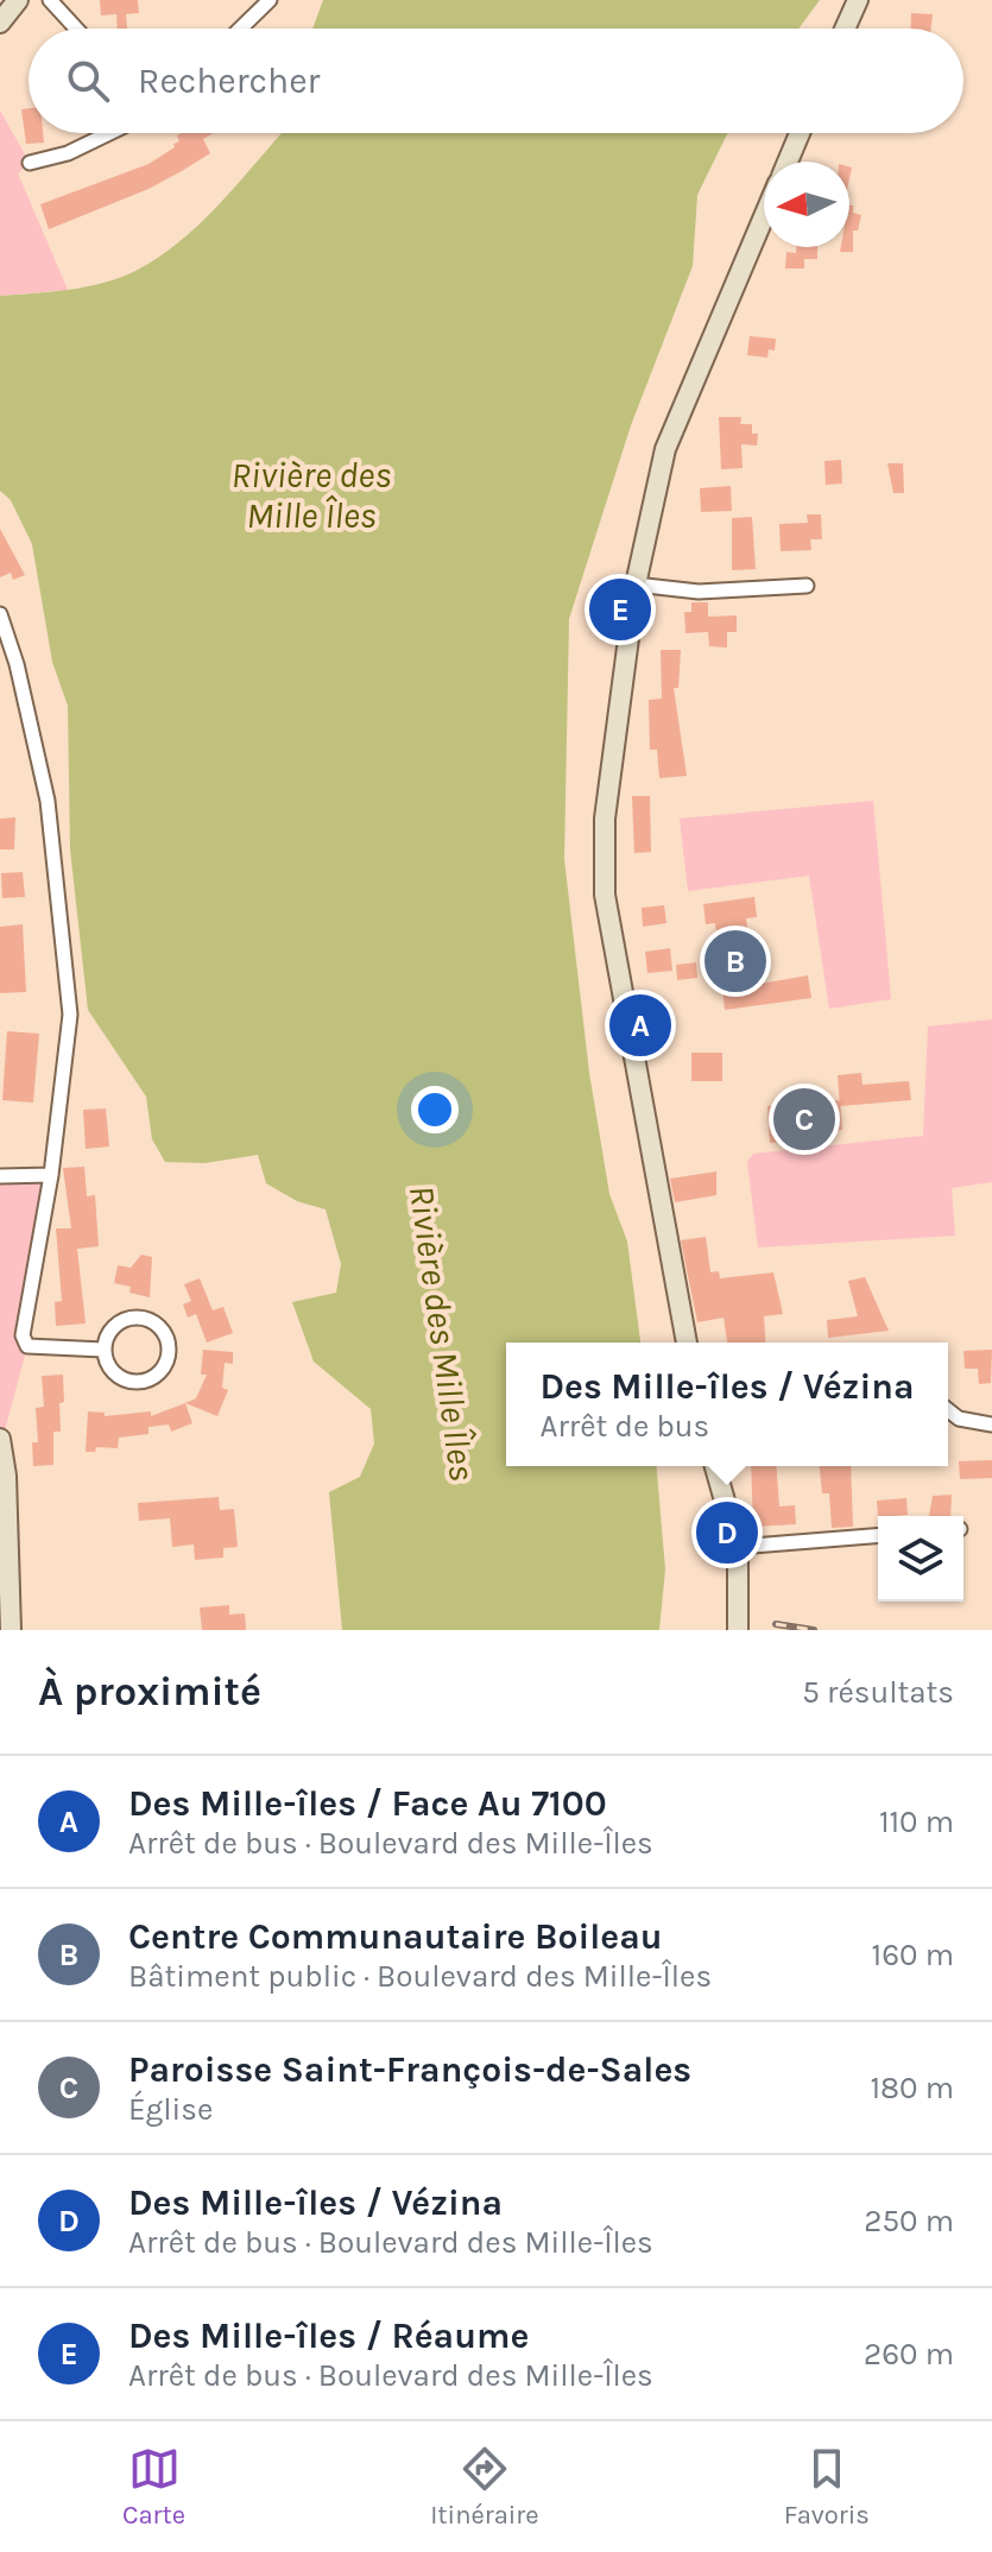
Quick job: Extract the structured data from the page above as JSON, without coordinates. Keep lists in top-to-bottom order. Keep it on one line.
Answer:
{"water":["Rivière des Mille Îles"],"north":"left","page":{"search":"Rechercher","pins":["E","B","A","C","D"],"popup":["Des Mille-îles / Vézina","Arrêt de bus"],"heading":["À proximité","5 résultats"],"list":[{"mark":"A","name":"Des Mille-îles / Face Au 7100","note":"Arrêt de bus · Boulevard des Mille-Îles","value":"110 m"},{"mark":"B","name":"Centre Communautaire Boileau","note":"Bâtiment public · Boulevard des Mille-Îles","value":"160 m"},{"mark":"C","name":"Paroisse Saint-François-de-Sales","note":"Église","value":"180 m"},{"mark":"D","name":"Des Mille-îles / Vézina","note":"Arrêt de bus · Boulevard des Mille-Îles","value":"250 m"},{"mark":"E","name":"Des Mille-îles / Réaume","note":"Arrêt de bus · Boulevard des Mille-Îles","value":"260 m"}],"nav":["Carte","Itinéraire","Favoris"]}}
